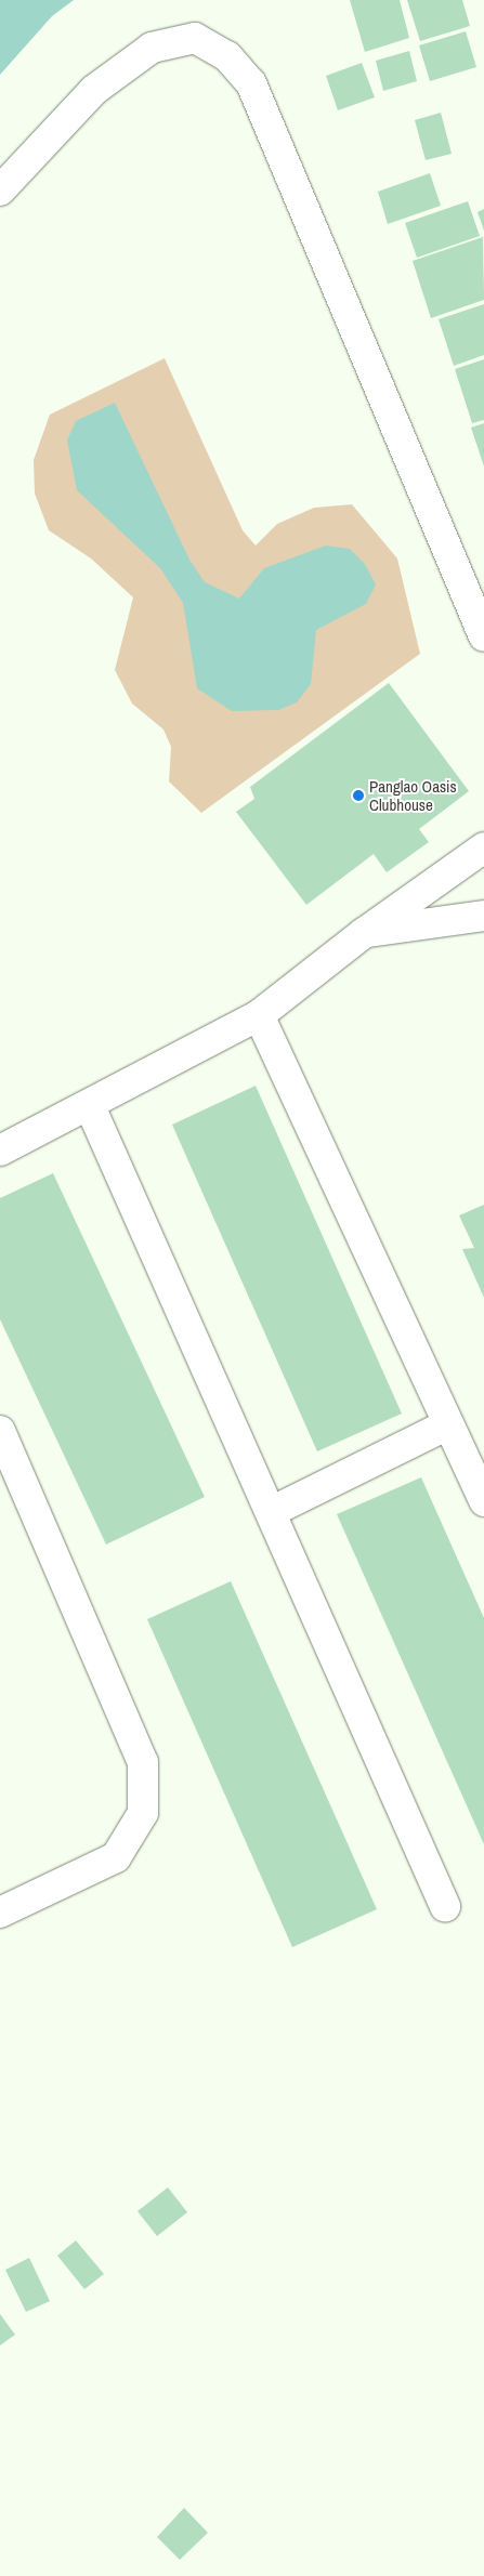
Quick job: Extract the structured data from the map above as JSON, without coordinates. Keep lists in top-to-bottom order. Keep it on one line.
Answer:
{"places":["Panglao Oasis Clubhouse"]}
